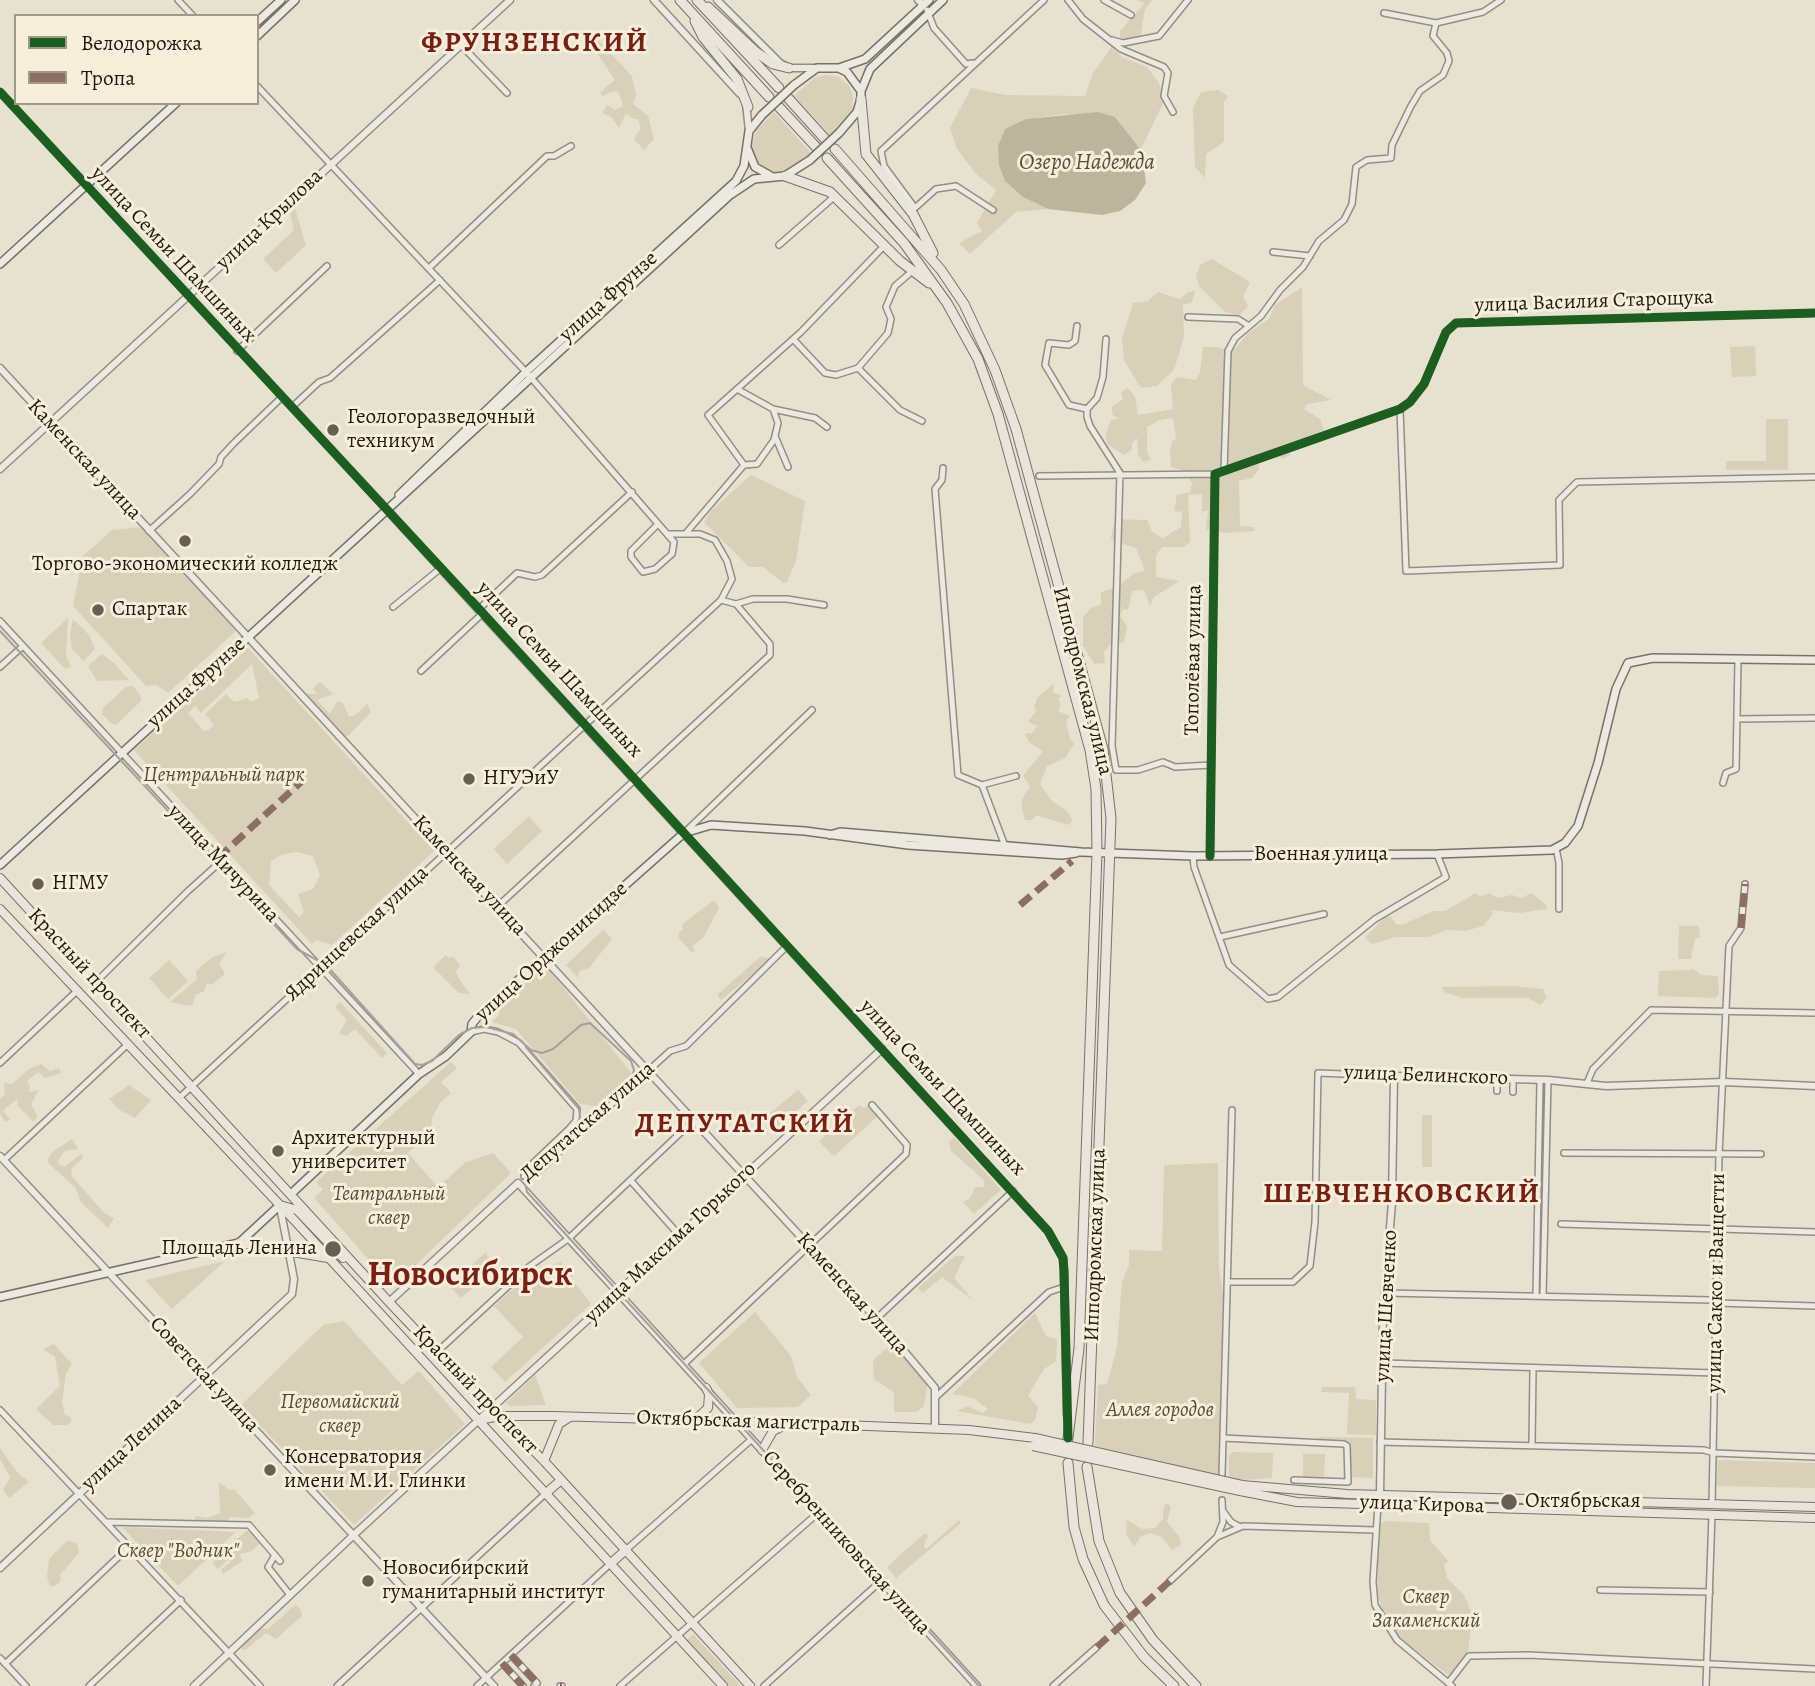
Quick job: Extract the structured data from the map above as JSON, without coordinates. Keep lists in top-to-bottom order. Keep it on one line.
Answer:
{"streets":{"highway":["Ипподромская улица"],"main road":["улица Фрунзе","Военная улица","улица Орджоникидзе","Красный проспект","Октябрьская магистраль","улица Кирова"],"street":["улица Крылова","улица Семьи Шамшиных","улица Василия Старощука","Каменская улица","Тополёвая улица","улица Мичурина","Ядринцевская улица","улица Белинского","Депутатская улица","улица Максима Горького","улица Сакко и Ванцетти","улица Шевченко","Советская улица","улица Ленина","Серебренниковская улица"]},"crossings":[["улица Крылова","улица Семьи Шамшиных"],["улица Крылова","Каменская улица"],["улица Семьи Шамшиных","улица Фрунзе"],["улица Семьи Шамшиных","Ипподромская улица"],["улица Семьи Шамшиных","Военная улица"],["улица Семьи Шамшиных","Ядринцевская улица"],["улица Семьи Шамшиных","улица Орджоникидзе"],["улица Семьи Шамшиных","Депутатская улица"],["улица Семьи Шамшиных","улица Максима Горького"],["улица Фрунзе","Каменская улица"],["улица Фрунзе","улица Мичурина"],["Каменская улица","Ядринцевская улица"],["Каменская улица","улица Орджоникидзе"],["Каменская улица","Депутатская улица"],["Каменская улица","улица Максима Горького"],["Тополёвая улица","Военная улица"],["Ипподромская улица","Военная улица"],["Военная улица","улица Орджоникидзе"],["улица Мичурина","Ядринцевская улица"],["улица Мичурина","улица Орджоникидзе"],["Ядринцевская улица","Красный проспект"],["улица Орджоникидзе","Красный проспект"],["улица Орджоникидзе","Советская улица"],["Красный проспект","Депутатская улица"],["Красный проспект","улица Максима Горького"],["Красный проспект","Октябрьская магистраль"],["улица Белинского","улица Сакко и Ванцетти"],["улица Белинского","улица Шевченко"],["Депутатская улица","Серебренниковская улица"],["улица Максима Горького","Октябрьская магистраль"],["улица Максима Горького","Серебренниковская улица"],["улица Сакко и Ванцетти","улица Кирова"],["улица Шевченко","улица Кирова"],["Советская улица","улица Ленина"],["Октябрьская магистраль","улица Кирова"],["Октябрьская магистраль","Серебренниковская улица"]],"districts":["ФРУНЗЕНСКИЙ","ДЕПУТАТСКИЙ","ШЕВЧЕНКОВСКИЙ","Новосибирск"],"water":["Озеро Надежда"],"parks":["Центральный парк","Театральный сквер","Первомайский сквер","Аллея городов","Сквер \"Водник\"","Сквер Закаменский"],"places":["Геологоразведочный техникум","Торгово-экономический колледж","Спартак","НГУЭиУ","НГМУ","Архитектурный университет","Площадь Ленина","Консерватория имени М.И. Глинки","Октябрьская","Новосибирский гуманитарный институт"],"legend":["Велодорожка","Тропа"]}
